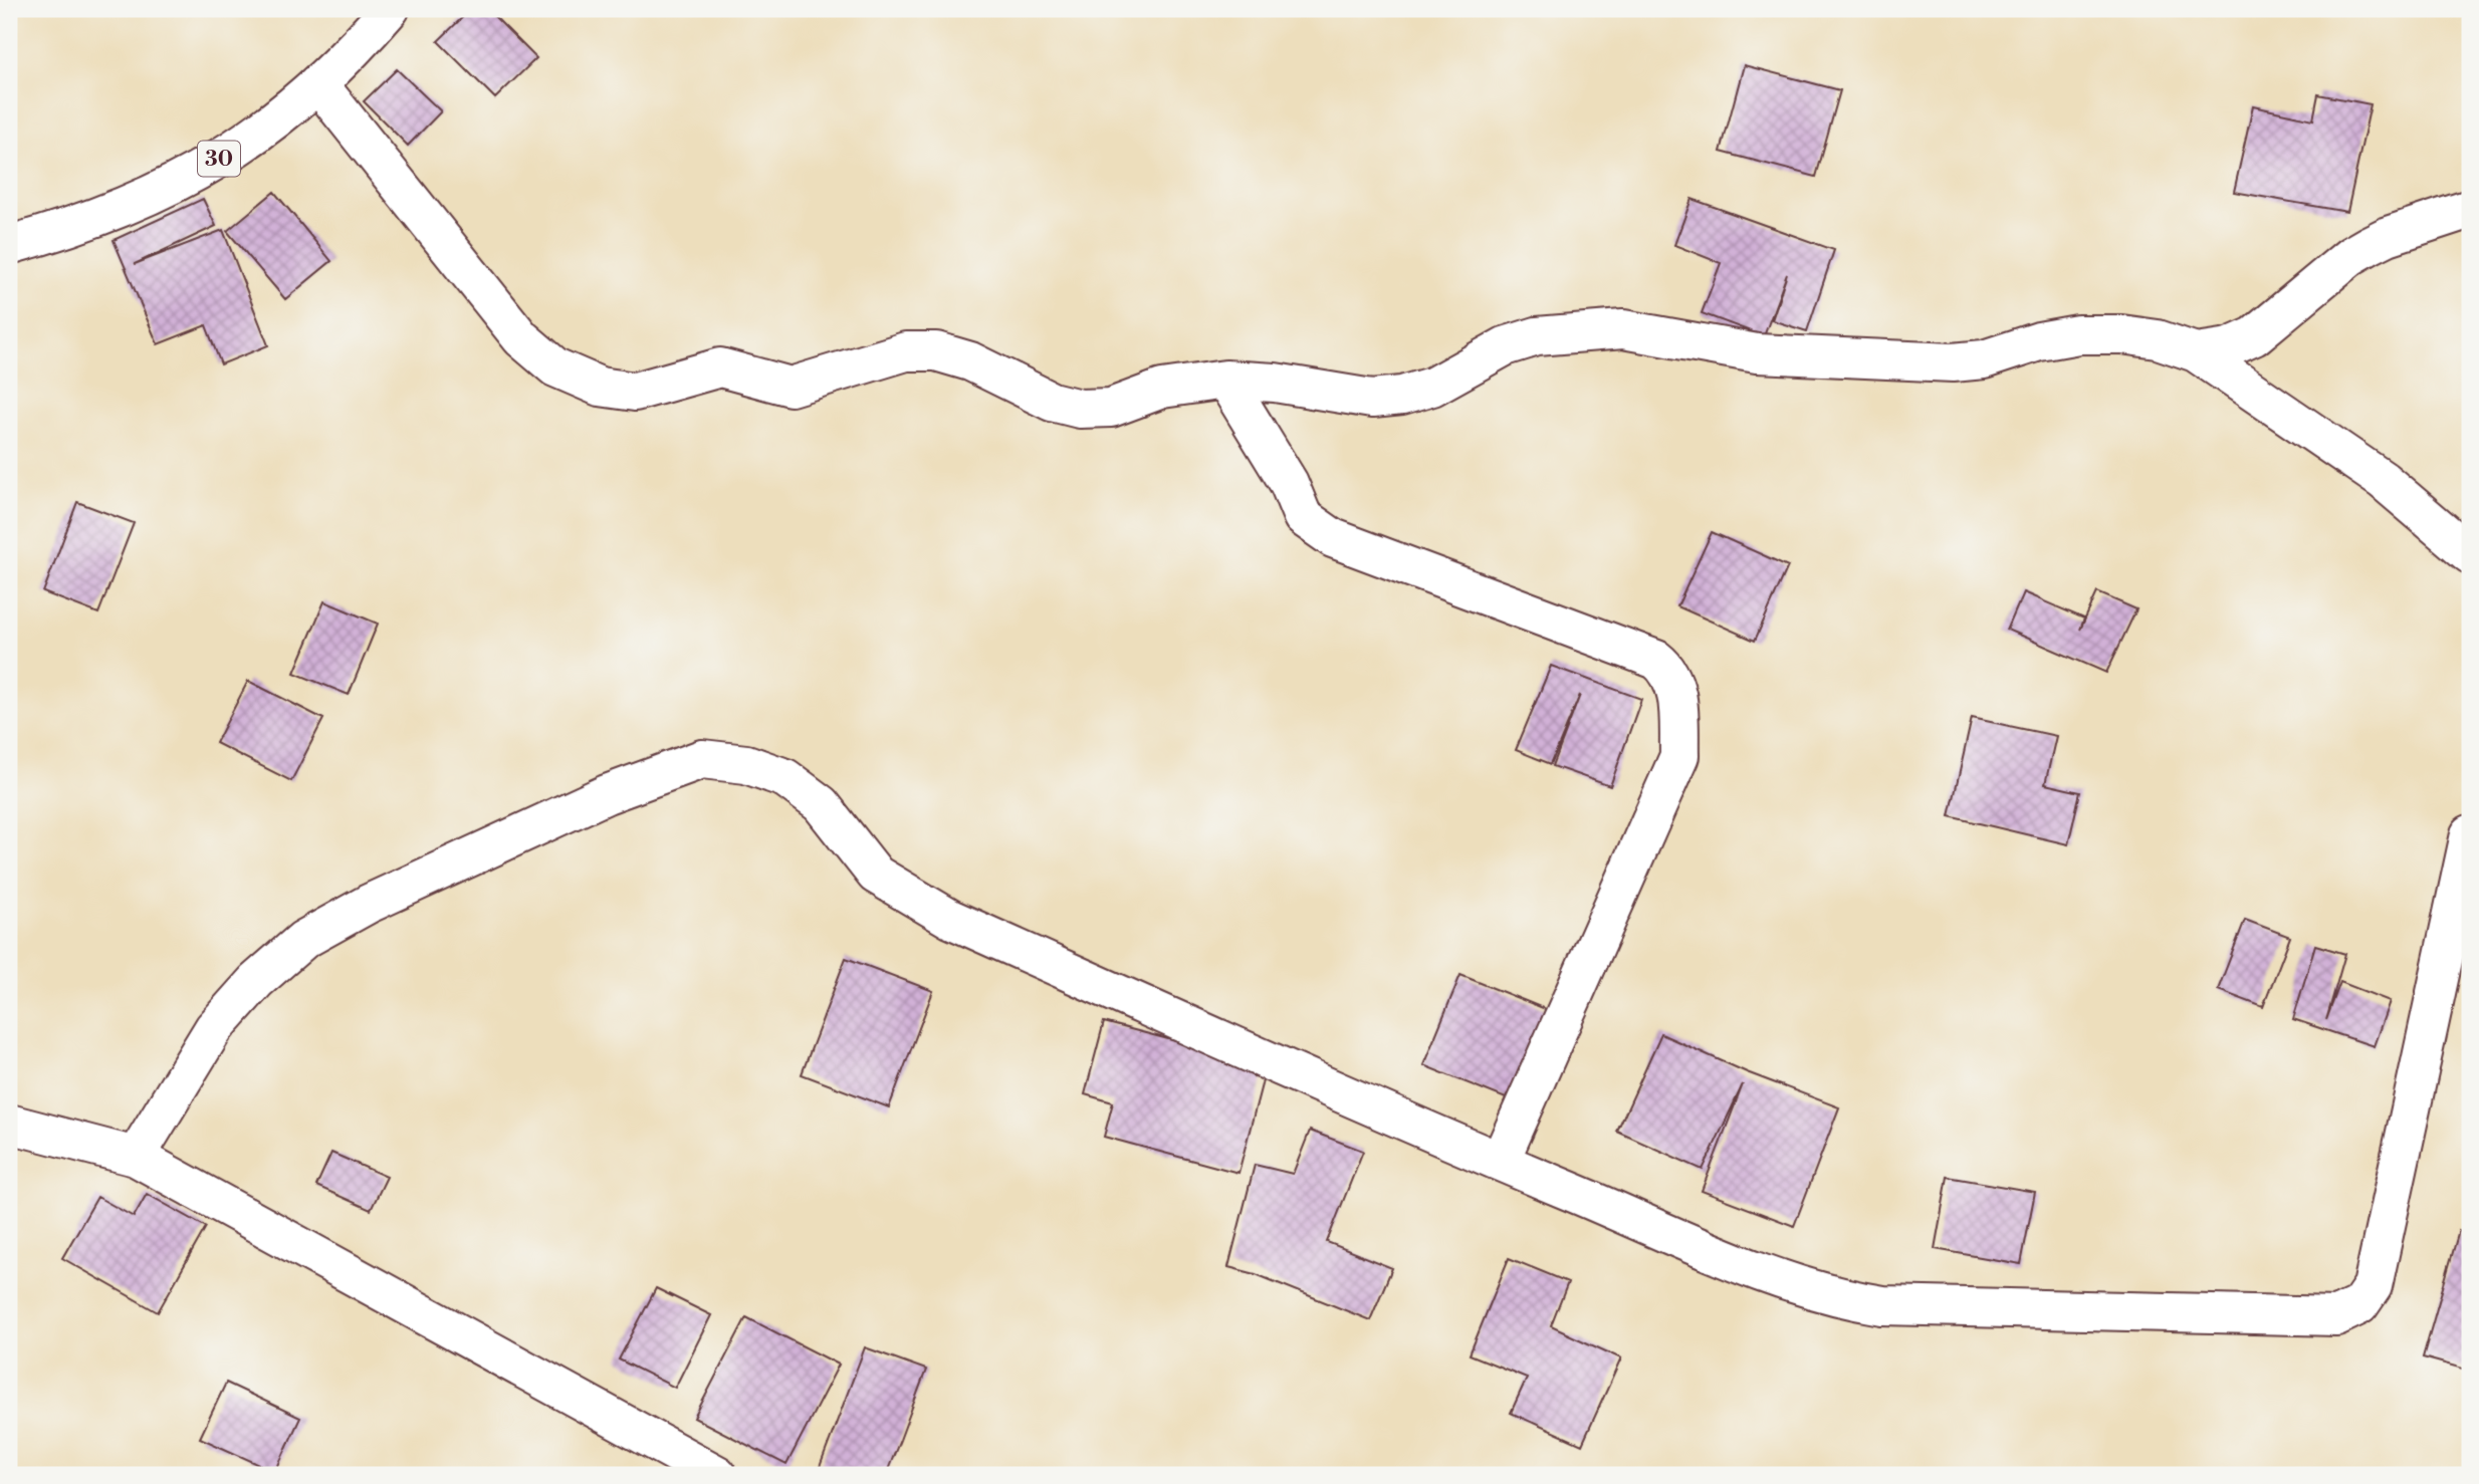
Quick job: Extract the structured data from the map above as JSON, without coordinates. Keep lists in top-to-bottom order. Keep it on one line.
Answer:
{"streets":{"main road":["30"]}}
